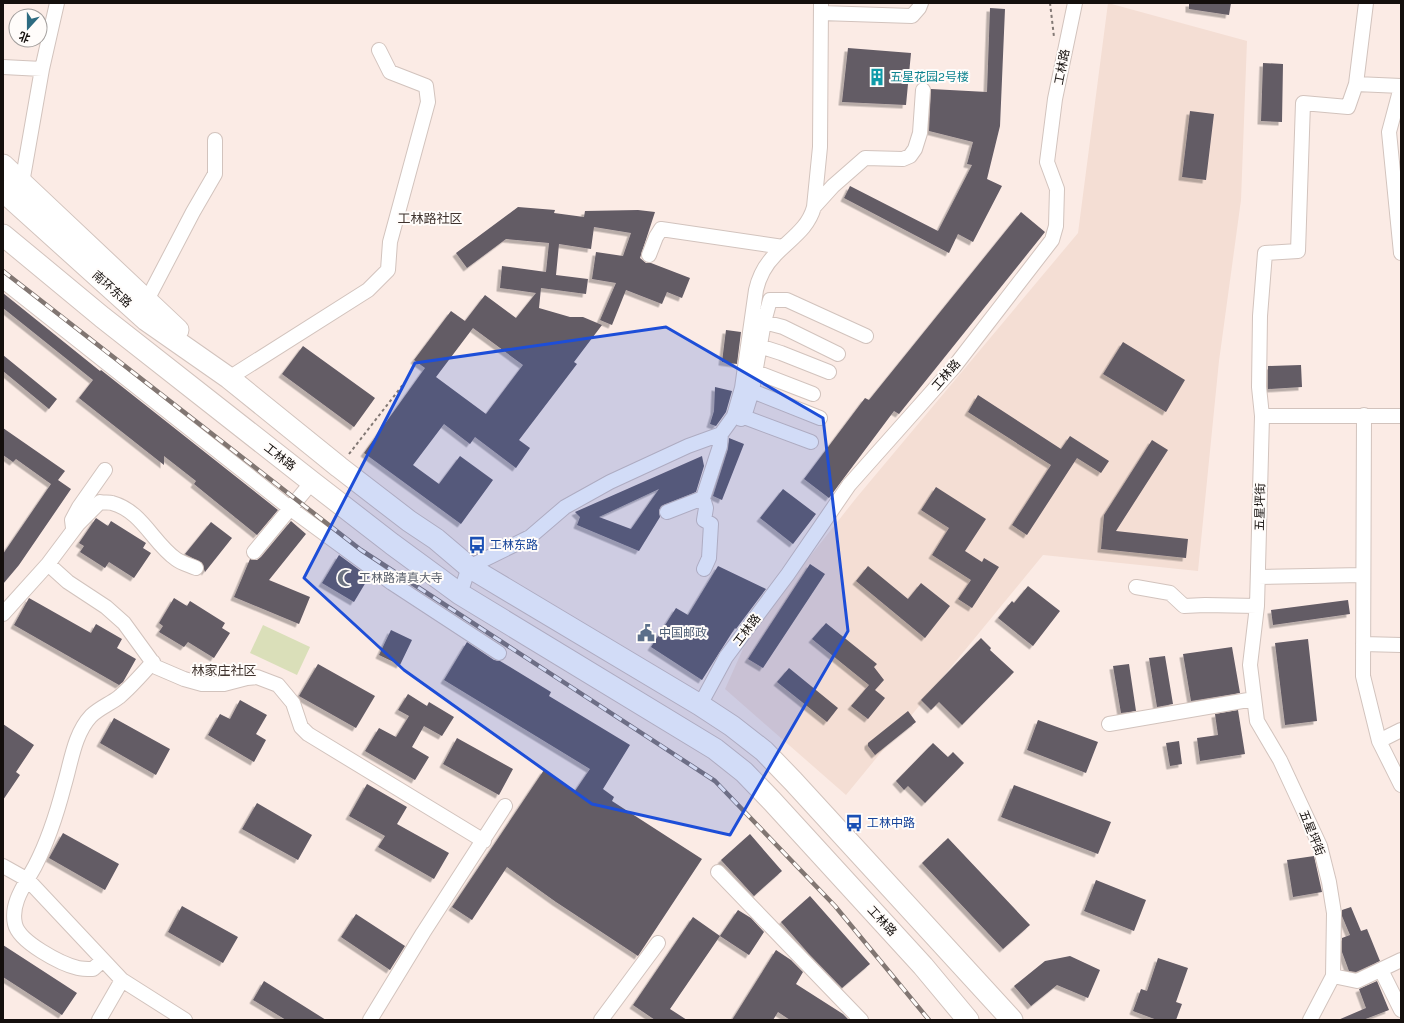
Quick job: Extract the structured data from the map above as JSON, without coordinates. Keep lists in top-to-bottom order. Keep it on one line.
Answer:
{"streets":{"highway":["工林路","南环东路"],"street":["五星坪街"]},"districts":["工林路社区","林家庄社区"],"places":{"building":["五星花园2号楼"],"bus stop":["工林东路","工林中路"],"mosque":["工林路清真大寺"],"public building":["中国邮政"]},"north":"bottom"}
